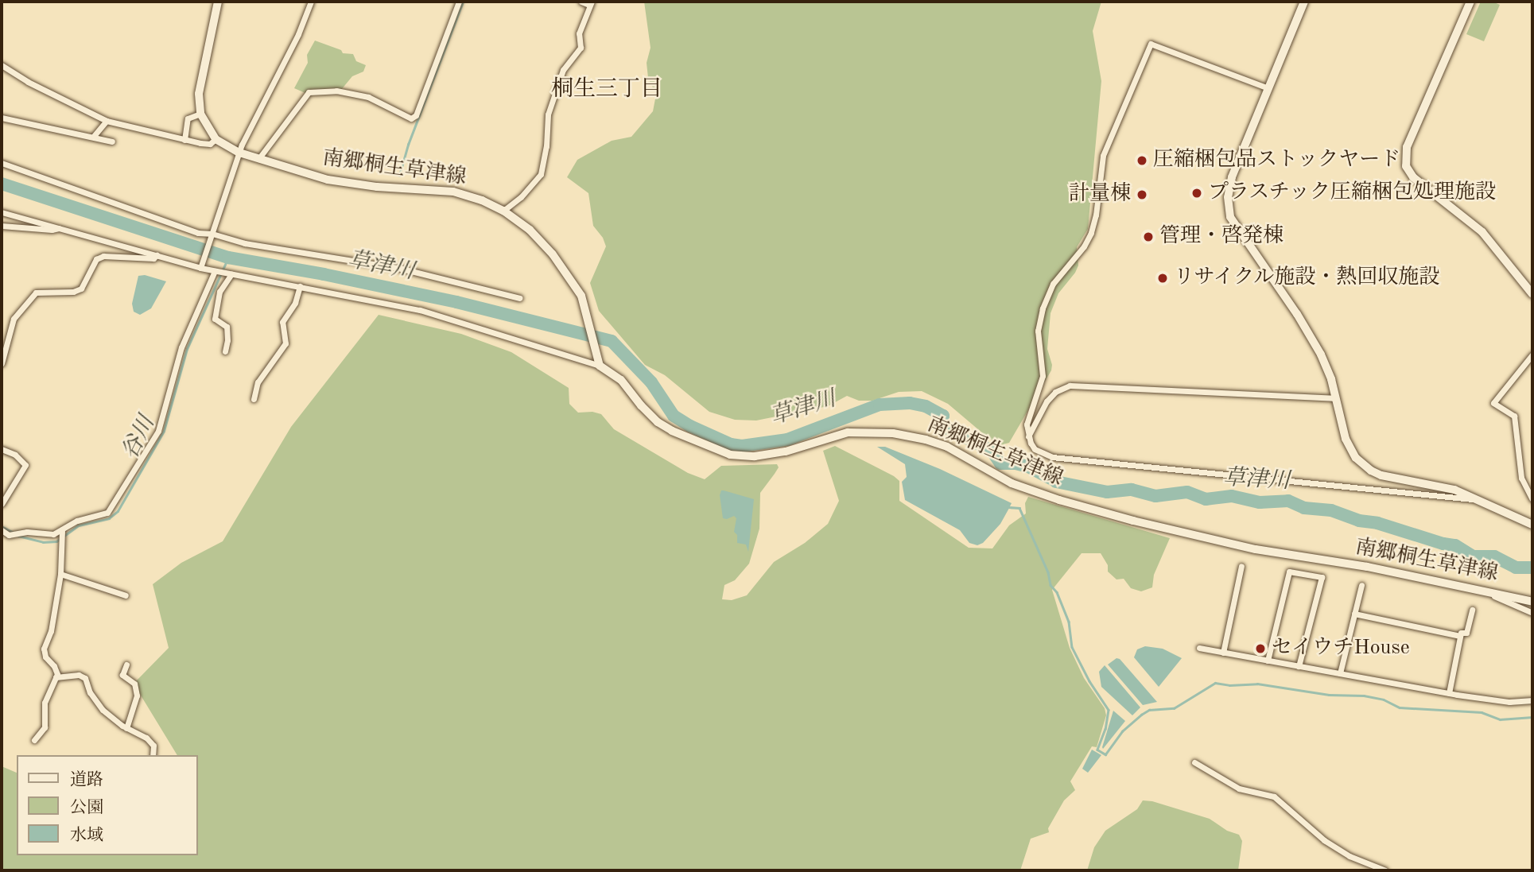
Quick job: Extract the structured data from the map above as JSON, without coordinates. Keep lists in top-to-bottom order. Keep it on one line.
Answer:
{"streets":{"main road":["南郷桐生草津線"]},"districts":["桐生三丁目"],"water":["草津川","谷川"],"places":["圧縮梱包品ストックヤード","プラスチック圧縮梱包処理施設","計量棟","管理・啓発棟","リサイクル施設・熱回収施設","セイウチHouse"],"legend":["道路","公園","水域"]}
